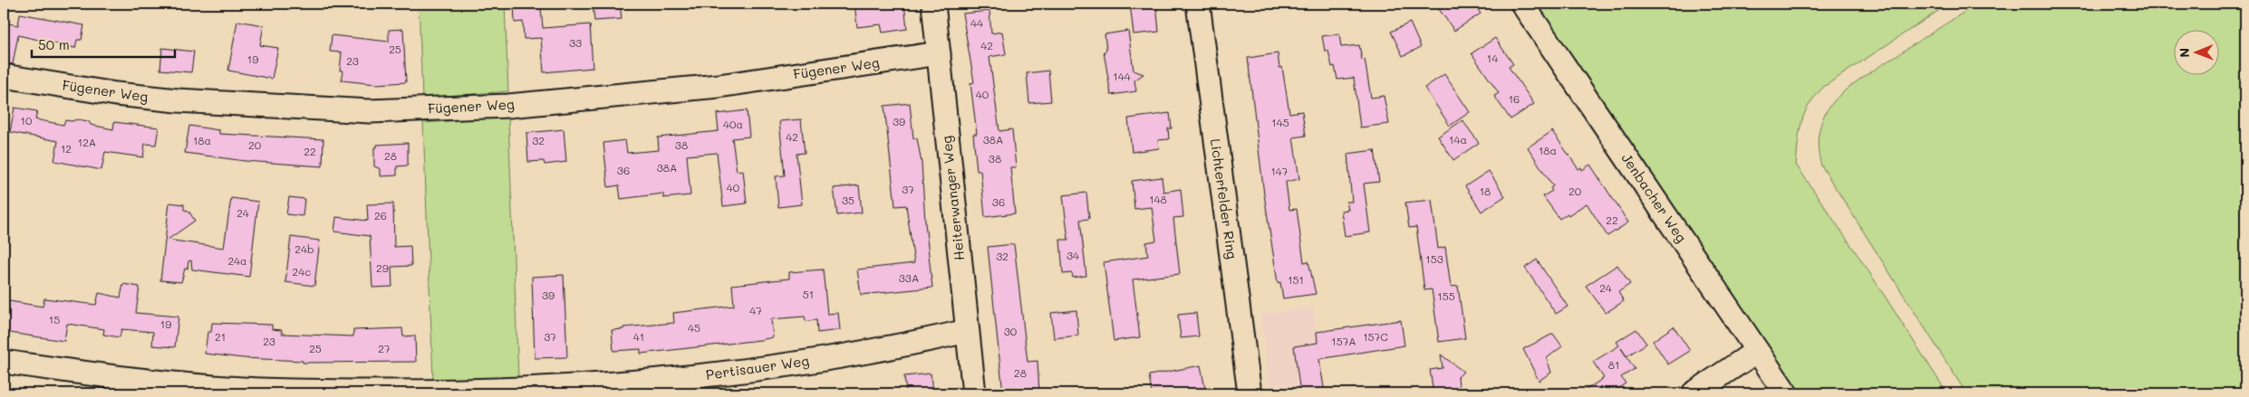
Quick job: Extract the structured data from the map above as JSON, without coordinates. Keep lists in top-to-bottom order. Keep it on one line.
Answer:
{"streets":{"street":["Fügener Weg","Heiterwanger Weg","Jenbacher Weg","Lichterfelder Ring","Pertisauer Weg"]},"crossings":[["Fügener Weg","Heiterwanger Weg"],["Heiterwanger Weg","Pertisauer Weg"]],"house_numbers":["44","33","42","25","14","19","23","144","40","16","10","39","145","40a","42","38A","14a","18a","32","12A","20","38","12","18a","22","28","38","38A","36","147","40","37","18","20","148","35","36","24","26","22","24b","34","32","153","24a","29","24c","33A","151","24","51","39","155","47","15","19","45","30","21","37","41","157C","23","157A","25","27","81","28"],"scale_bar":"50 m","north":"left"}
